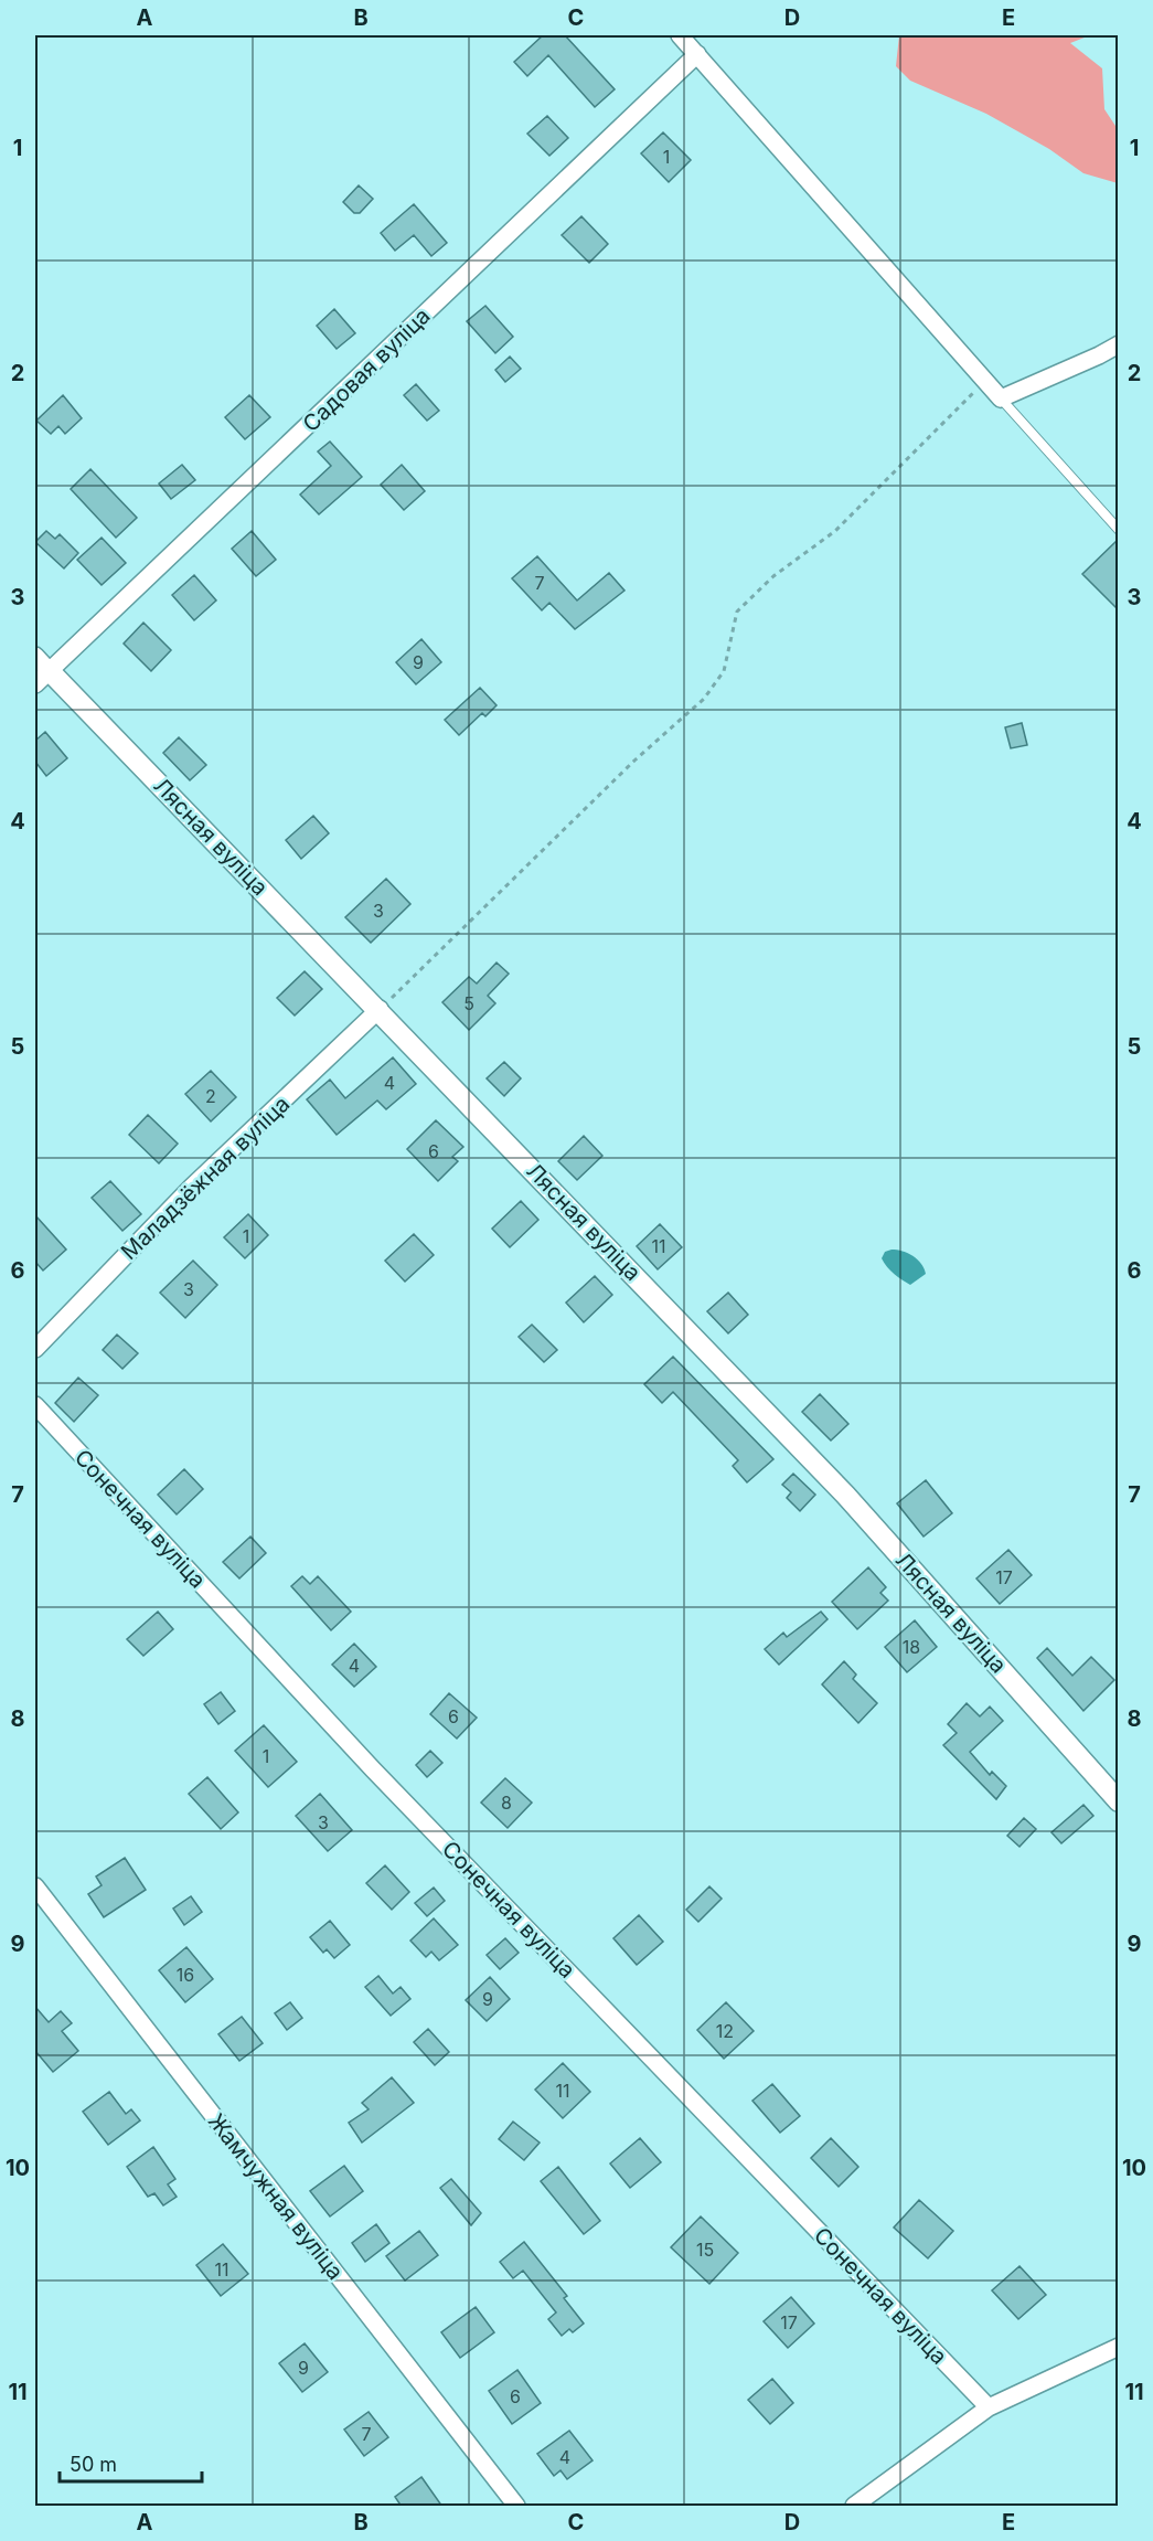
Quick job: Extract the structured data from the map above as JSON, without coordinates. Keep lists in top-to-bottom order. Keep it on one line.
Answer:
{"streets":{"street":["Садовая вуліца","Лясная вуліца","Маладзёжная вуліца","Сонечная вуліца","Жамчужная вуліца"]},"crossings":[["Садовая вуліца","Лясная вуліца"],["Лясная вуліца","Маладзёжная вуліца"]],"house_numbers":["1","7","9","3","5","4","2","6","1","11","3","17","18","4","6","1","8","3","16","9","12","11","15","11","17","9","6","7","4"],"scale_bar":"50 m","grid":{"columns":["A","B","C","D","E"],"rows":["1","2","3","4","5","6","7","8","9","10","11"]}}
